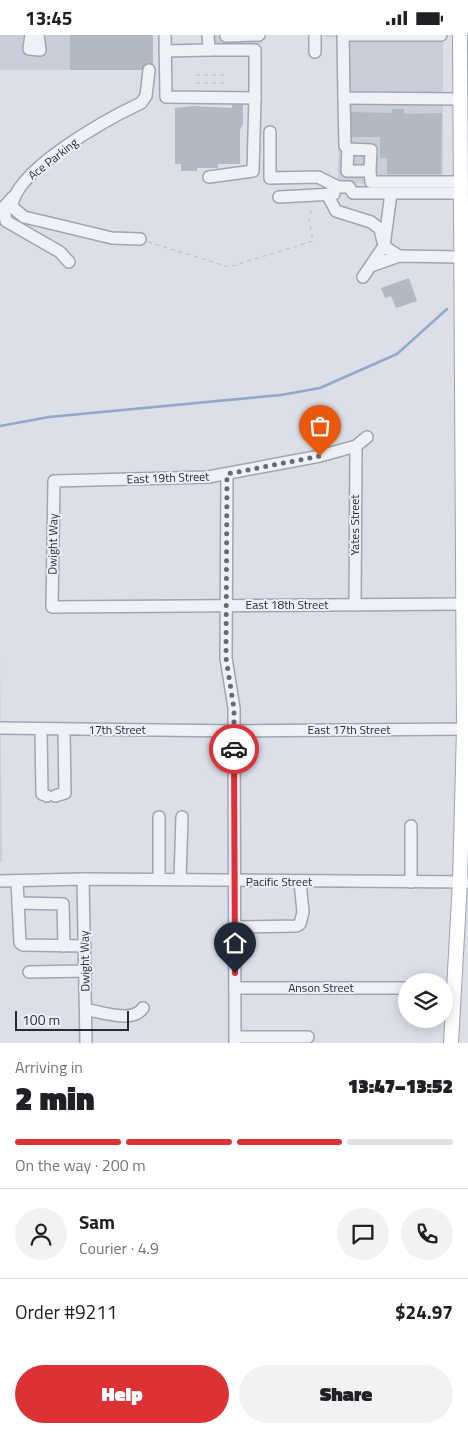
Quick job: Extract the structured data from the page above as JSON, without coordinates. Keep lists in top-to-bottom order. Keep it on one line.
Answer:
{"streets":{"street":["Ace Parking","East 19th Street","Yates Street","Dwight Way","East 18th Street","17th Street","East 17th Street","Pacific Street","Anson Street"]},"crossings":[["East 19th Street","Yates Street"],["East 19th Street","Dwight Way"],["Yates Street","East 18th Street"],["Dwight Way","East 18th Street"],["Dwight Way","Pacific Street"],["17th Street","East 17th Street"]],"scale_bar":"100 m","page":{"status":"13:45","scale":"100 m","heading":["2 min","Arriving in","13:47–13:52"],"panel":["Sam","Courier · 4.9","Order #9211","$24.97"],"bar":"On the way · 200 m","buttons":["Help","Share"]}}
